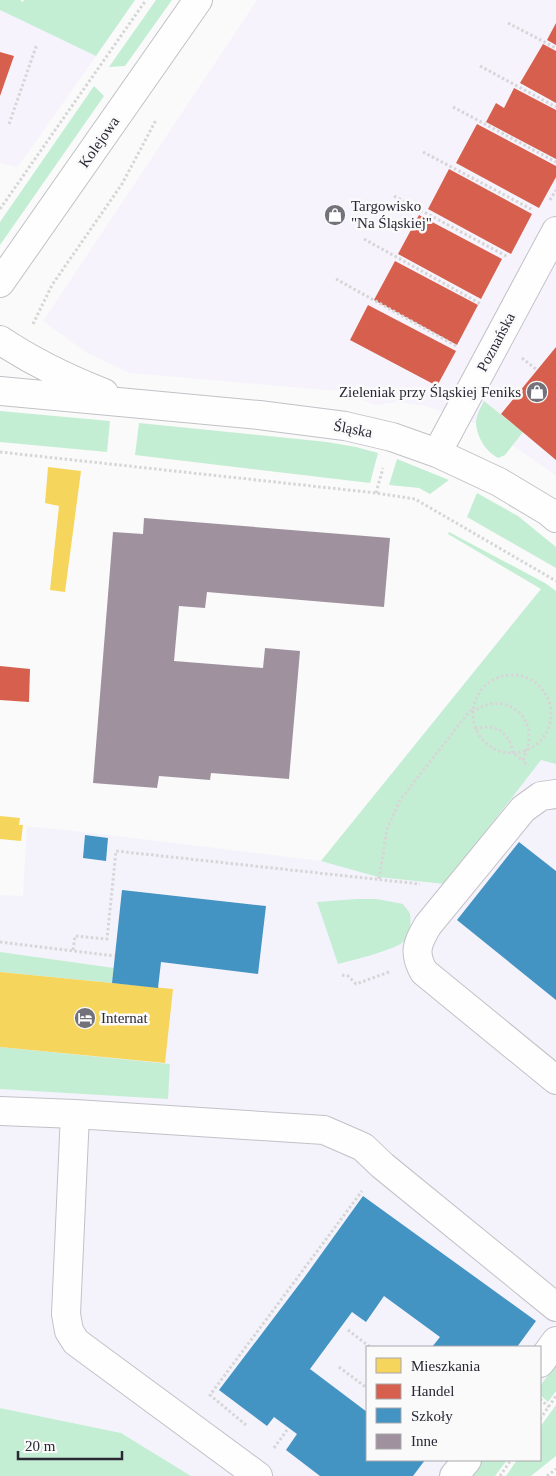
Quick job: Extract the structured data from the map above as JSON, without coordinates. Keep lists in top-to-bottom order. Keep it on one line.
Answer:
{"streets":{"street":["Kolejowa","Poznańska","Śląska"]},"crossings":[["Poznańska","Śląska"]],"places":{"shop":["Targowisko \"Na Śląskiej\"","Zieleniak przy Śląskiej Feniks"],"hotel":["Internat"]},"legend":["Mieszkania","Handel","Szkoły","Inne"],"scale_bar":"20 m"}
